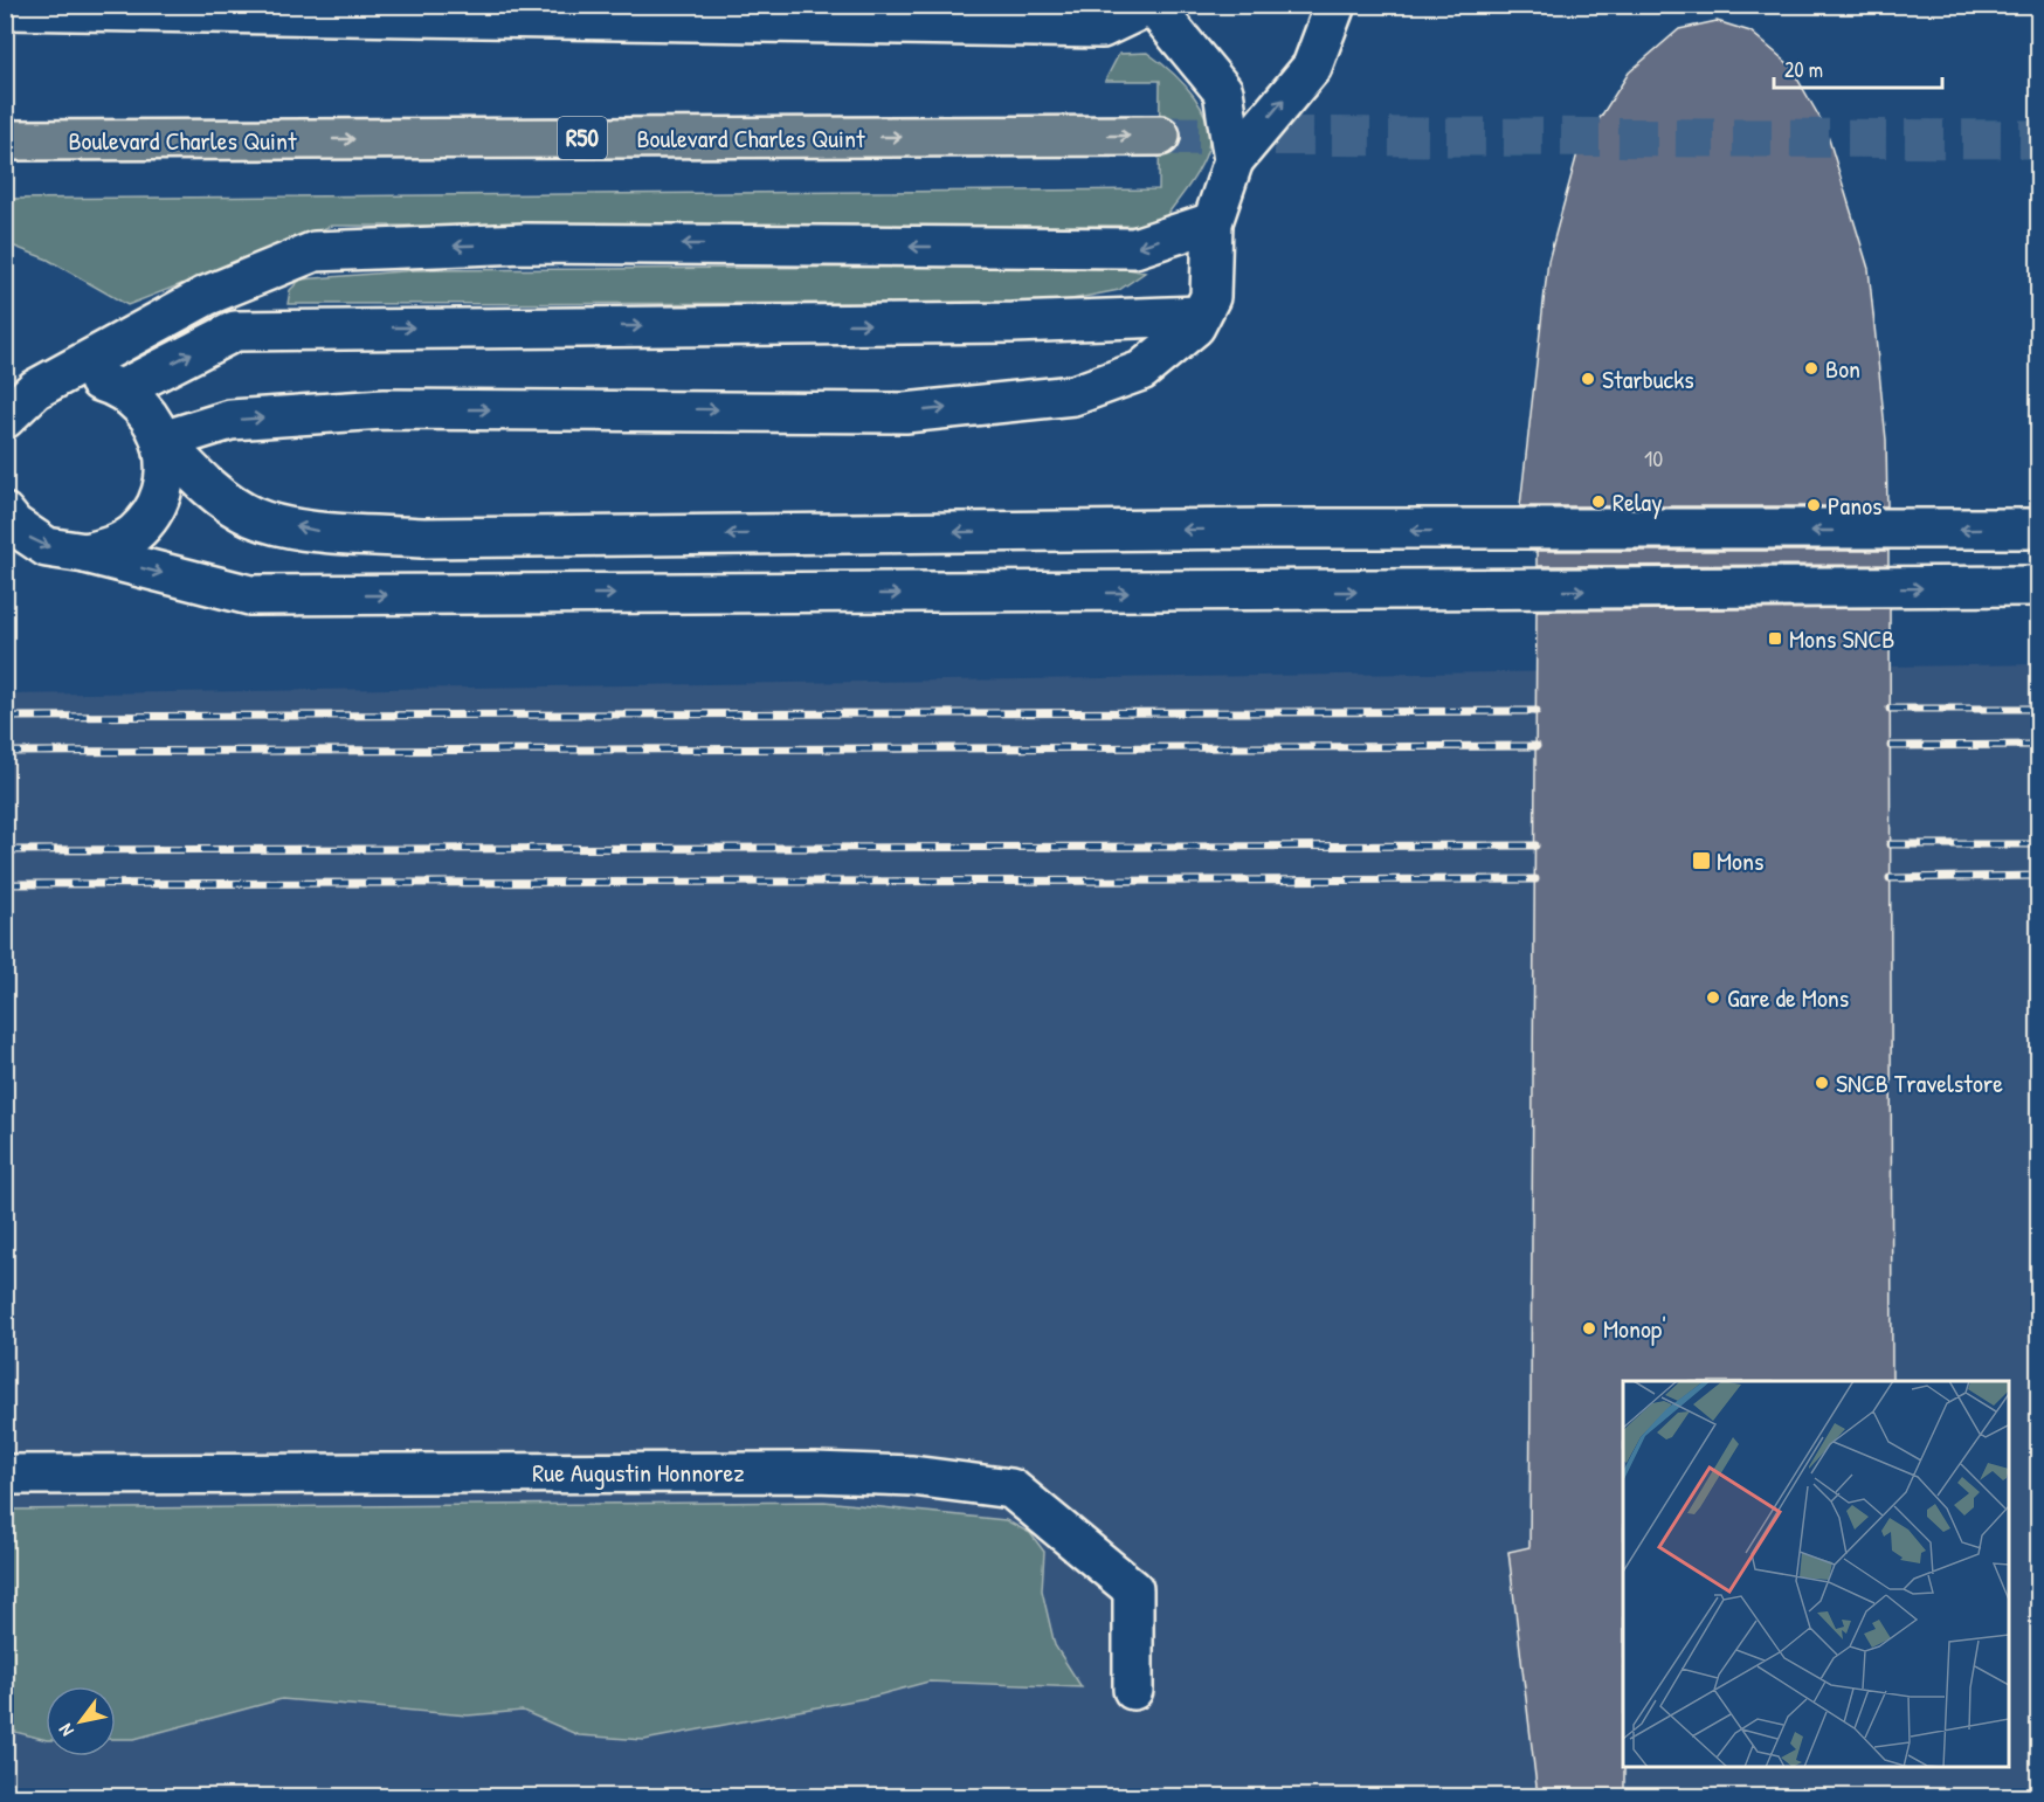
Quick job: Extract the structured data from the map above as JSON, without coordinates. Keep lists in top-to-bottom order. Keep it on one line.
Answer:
{"streets":{"highway":["R50","Boulevard Charles Quint"],"street":["Rue Augustin Honnorez"]},"one_way":["Boulevard Charles Quint"],"places":{"other":["Bon","Starbucks","Relay","Panos","Gare de Mons","SNCB Travelstore","Monop'"],"transit":["Mons SNCB","Mons"]},"house_numbers":["10"],"scale_bar":"20 m","north":"bottom left"}
